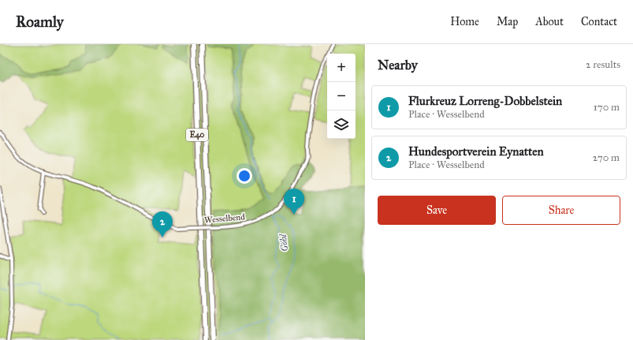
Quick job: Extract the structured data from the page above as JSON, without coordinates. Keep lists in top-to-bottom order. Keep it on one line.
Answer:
{"streets":{"highway":["E40"],"street":["Wesselbend"]},"water":["Göhl"],"page":{"header":"Roamly","nav":["Home","Map","About","Contact"],"heading":["Nearby","2 results"],"map_buttons":["+","−"],"list":[{"mark":"1","name":"Flurkreuz Lorreng-Dobbelstein","note":"Place · Wesselbend","value":"170 m"},{"mark":"2","name":"Hundesportverein Eynatten","note":"Place · Wesselbend","value":"270 m"}],"buttons":["Save","Share"],"pins":["1","2"]}}
